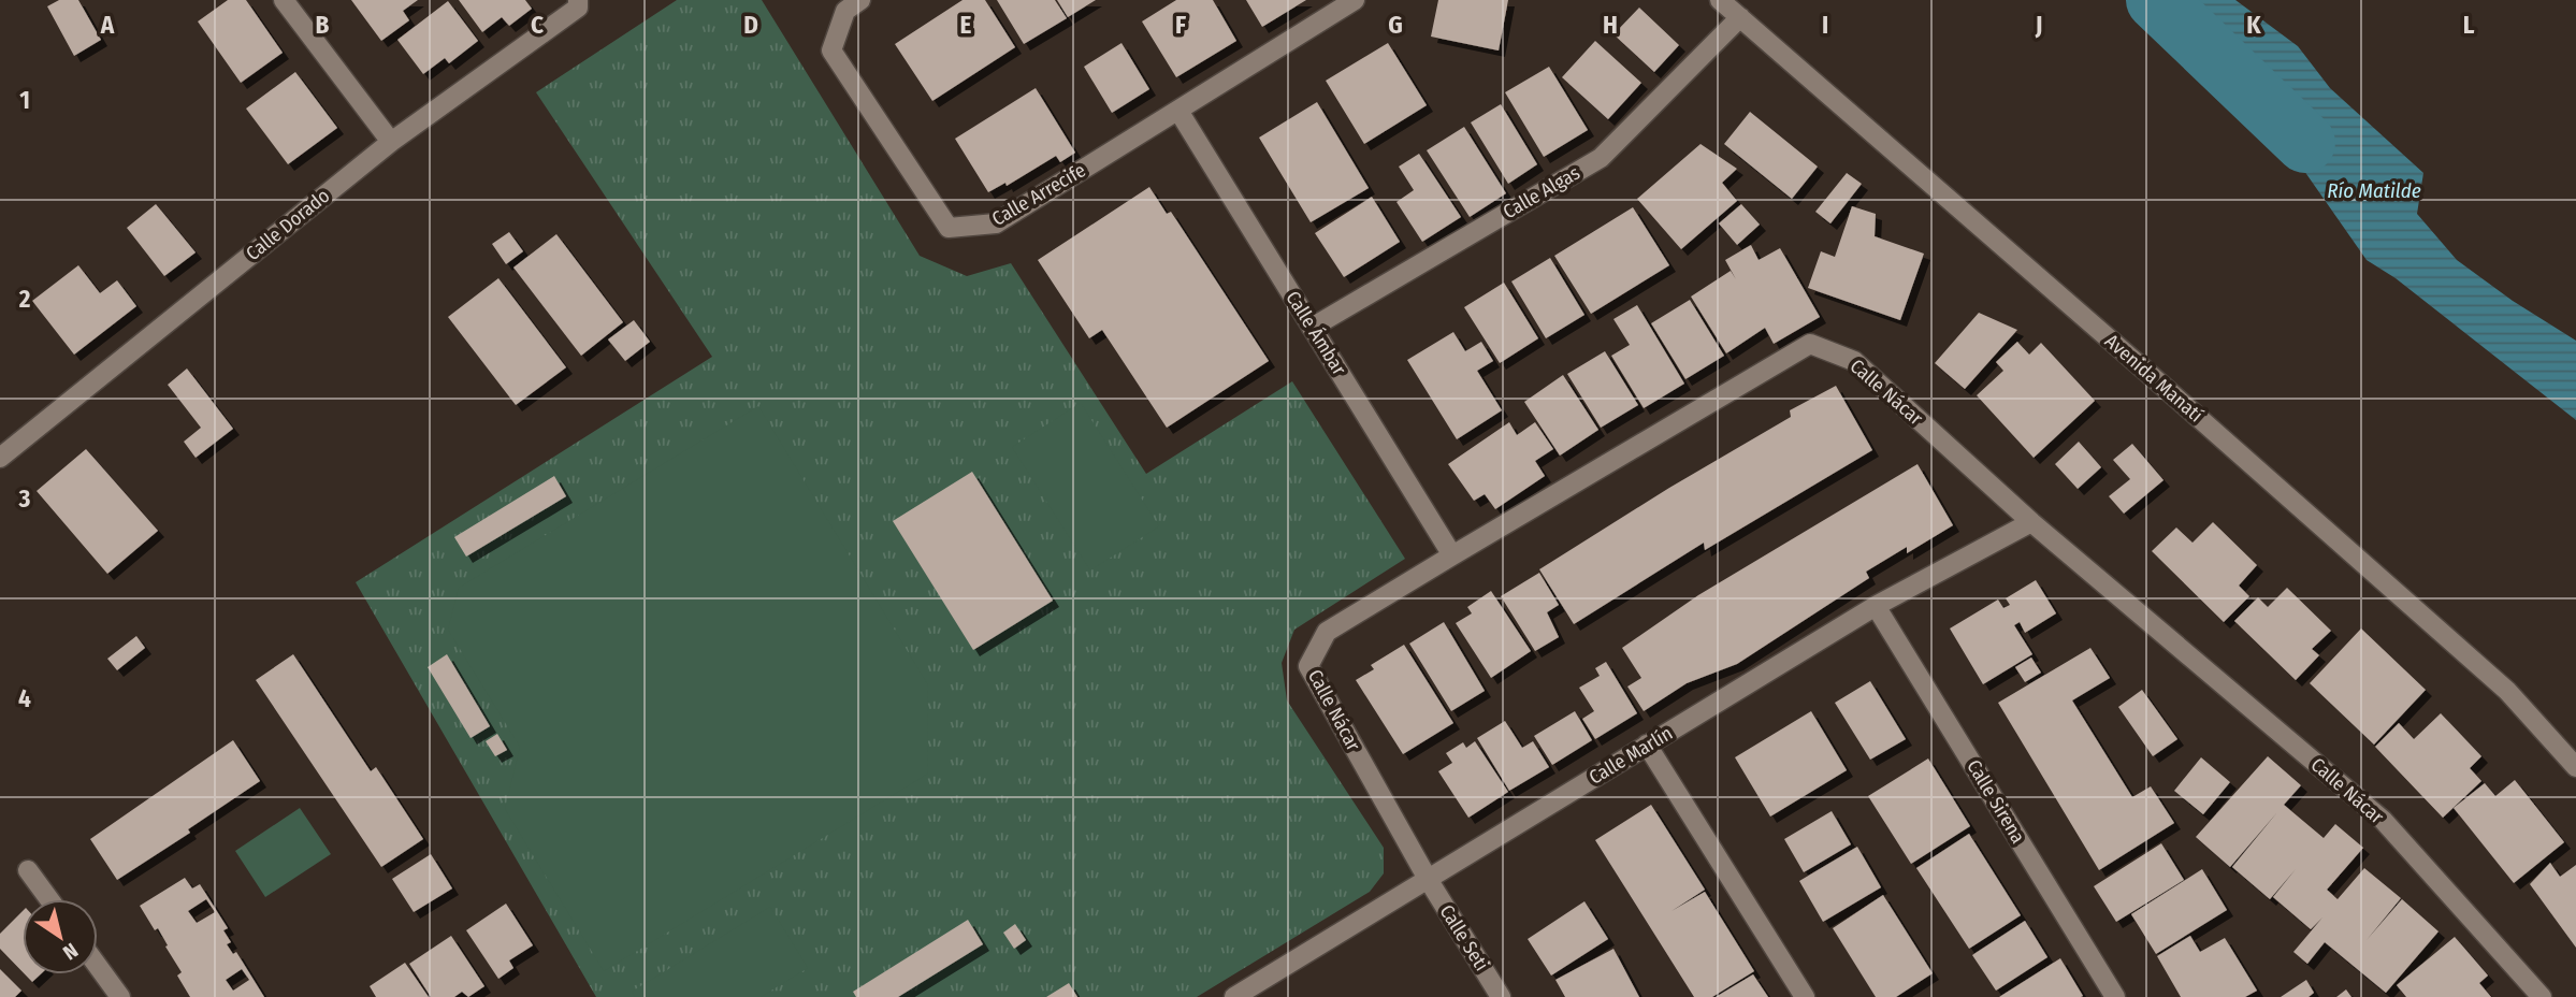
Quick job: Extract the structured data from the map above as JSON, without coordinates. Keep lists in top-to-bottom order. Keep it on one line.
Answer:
{"streets":{"street":["Calle Algas","Calle Arrecife","Calle Dorado","Calle Ámbar","Avenida Manatí","Calle Nácar","Calle Marlín","Calle Sirena","Calle Seti"]},"crossings":[["Calle Algas","Calle Ámbar"],["Calle Algas","Avenida Manatí"],["Calle Arrecife","Calle Ámbar"],["Calle Ámbar","Calle Nácar"],["Calle Nácar","Calle Marlín"],["Calle Nácar","Calle Seti"],["Calle Marlín","Calle Sirena"],["Calle Marlín","Calle Seti"]],"water":["Río Matilde"],"north":"bottom right","grid":{"columns":["A","B","C","D","E","F","G","H","I","J","K","L"],"rows":["1","2","3","4"]}}
